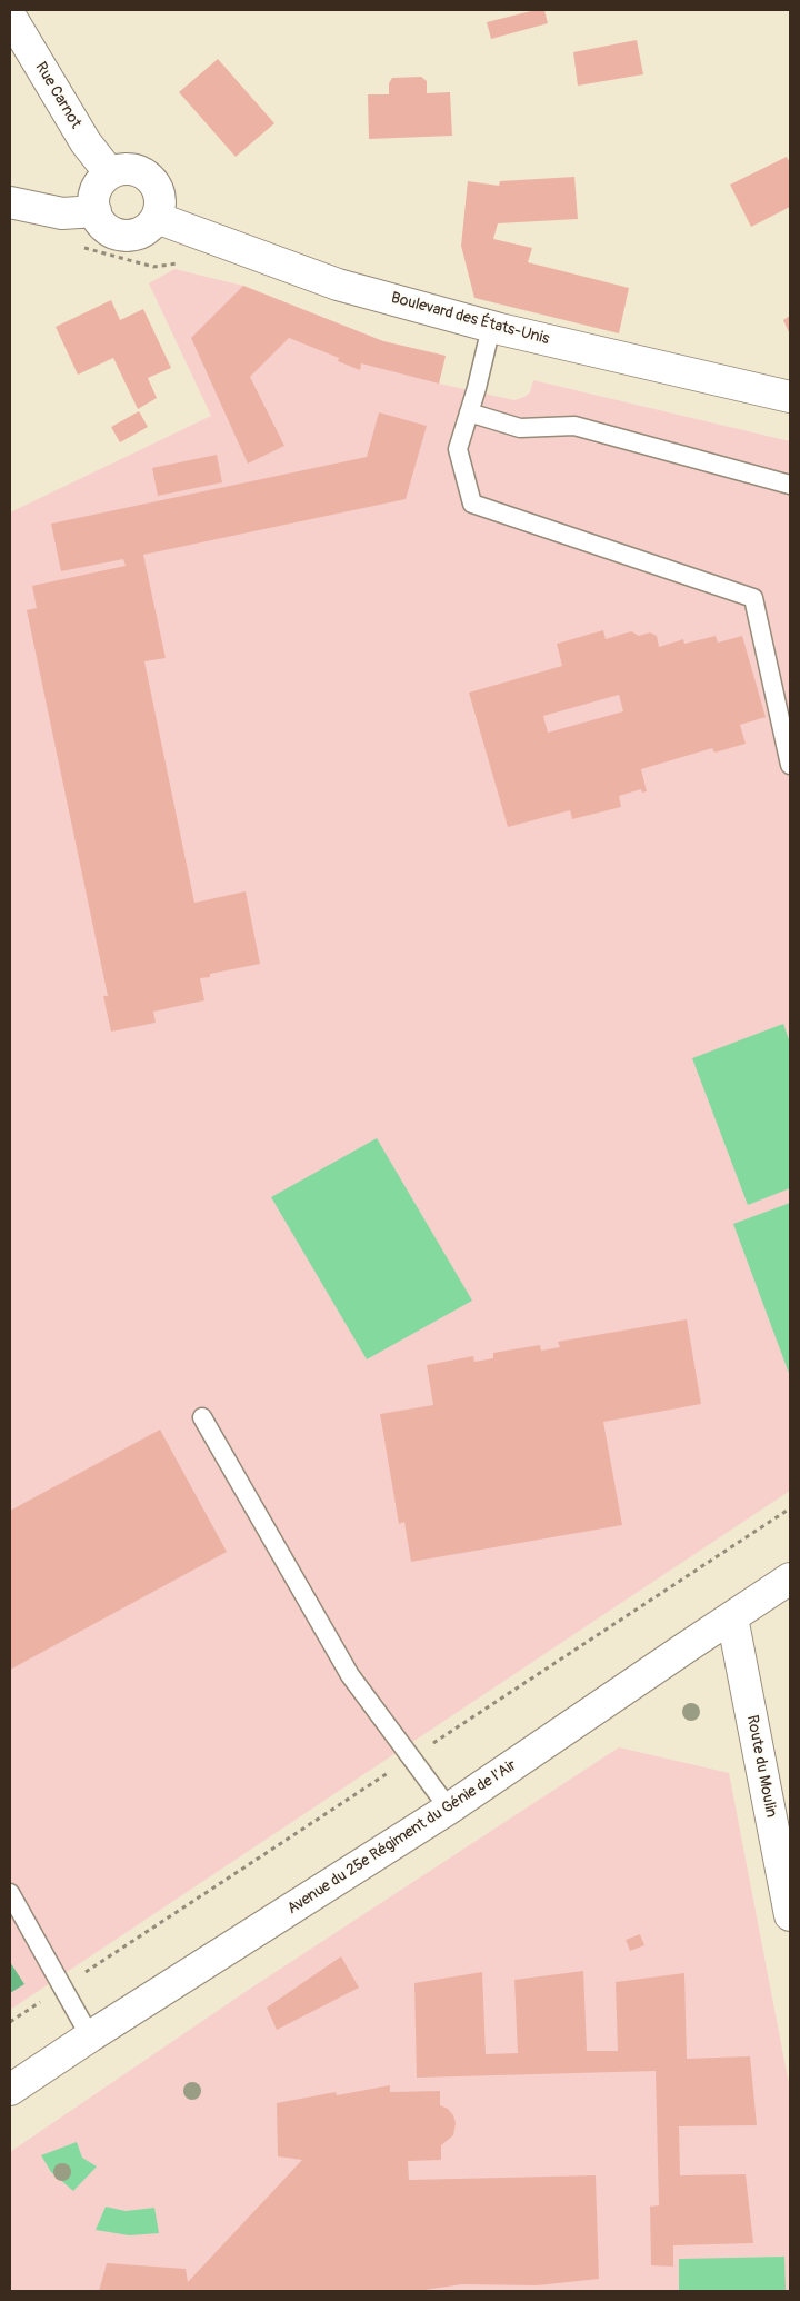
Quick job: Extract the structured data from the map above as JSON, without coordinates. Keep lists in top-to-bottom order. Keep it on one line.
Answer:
{"streets":{"street":["Rue Carnot","Boulevard des États-Unis","Route du Moulin","Avenue du 25e Régiment du Génie de l'Air"]},"crossings":[["Rue Carnot","Boulevard des États-Unis"],["Route du Moulin","Avenue du 25e Régiment du Génie de l'Air"]]}
